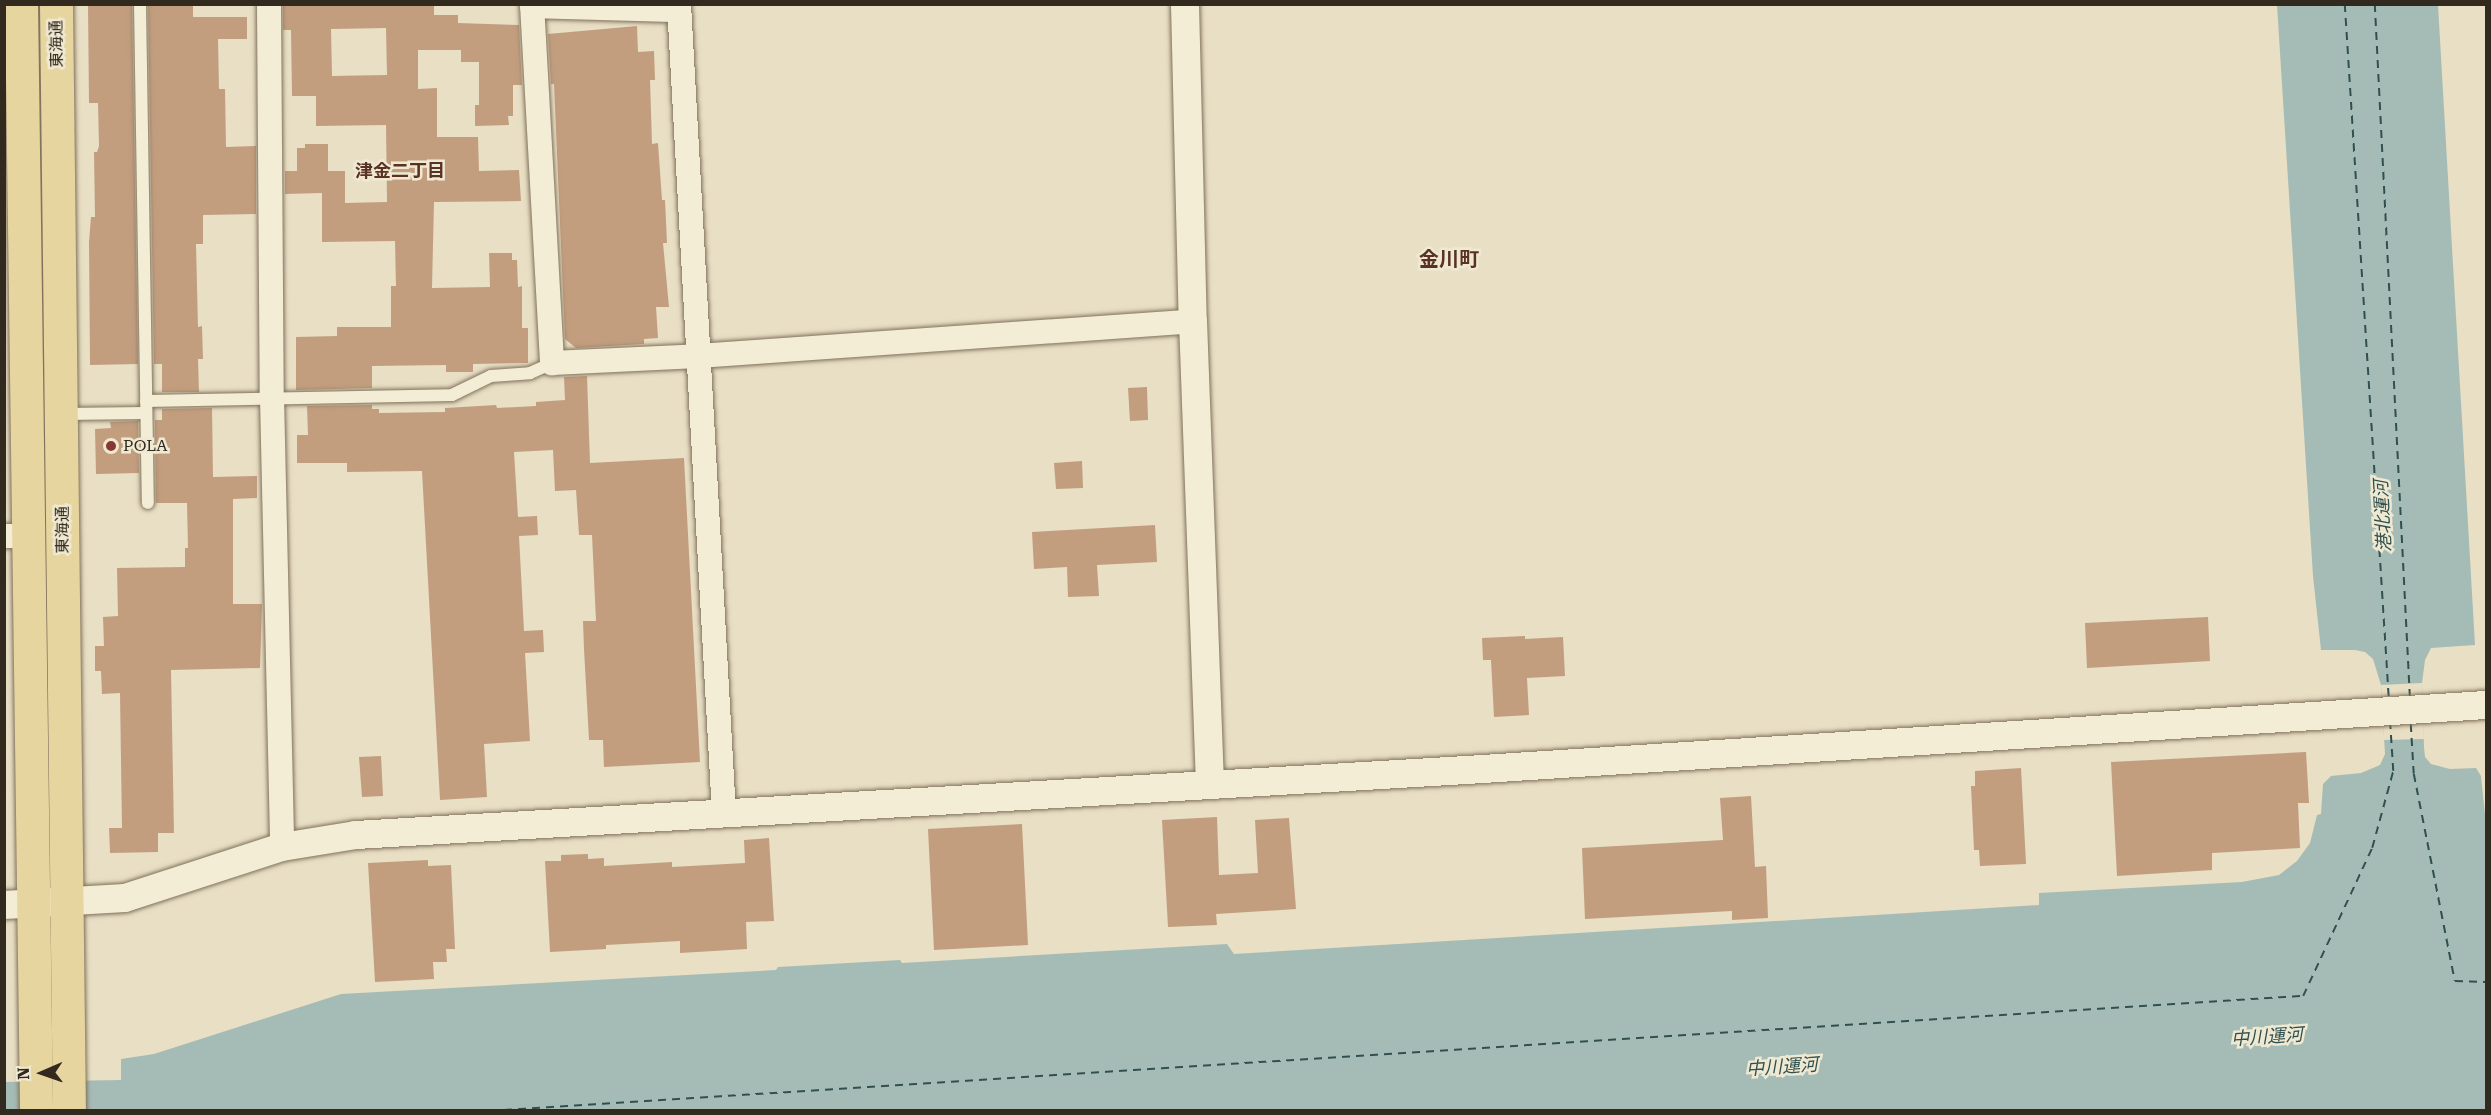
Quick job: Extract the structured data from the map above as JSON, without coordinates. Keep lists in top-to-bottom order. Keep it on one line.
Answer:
{"streets":{"main road":["東海通"]},"districts":["津金二丁目","金川町"],"water":["港北運河","中川運河"],"places":["POLA"],"north":"left"}
